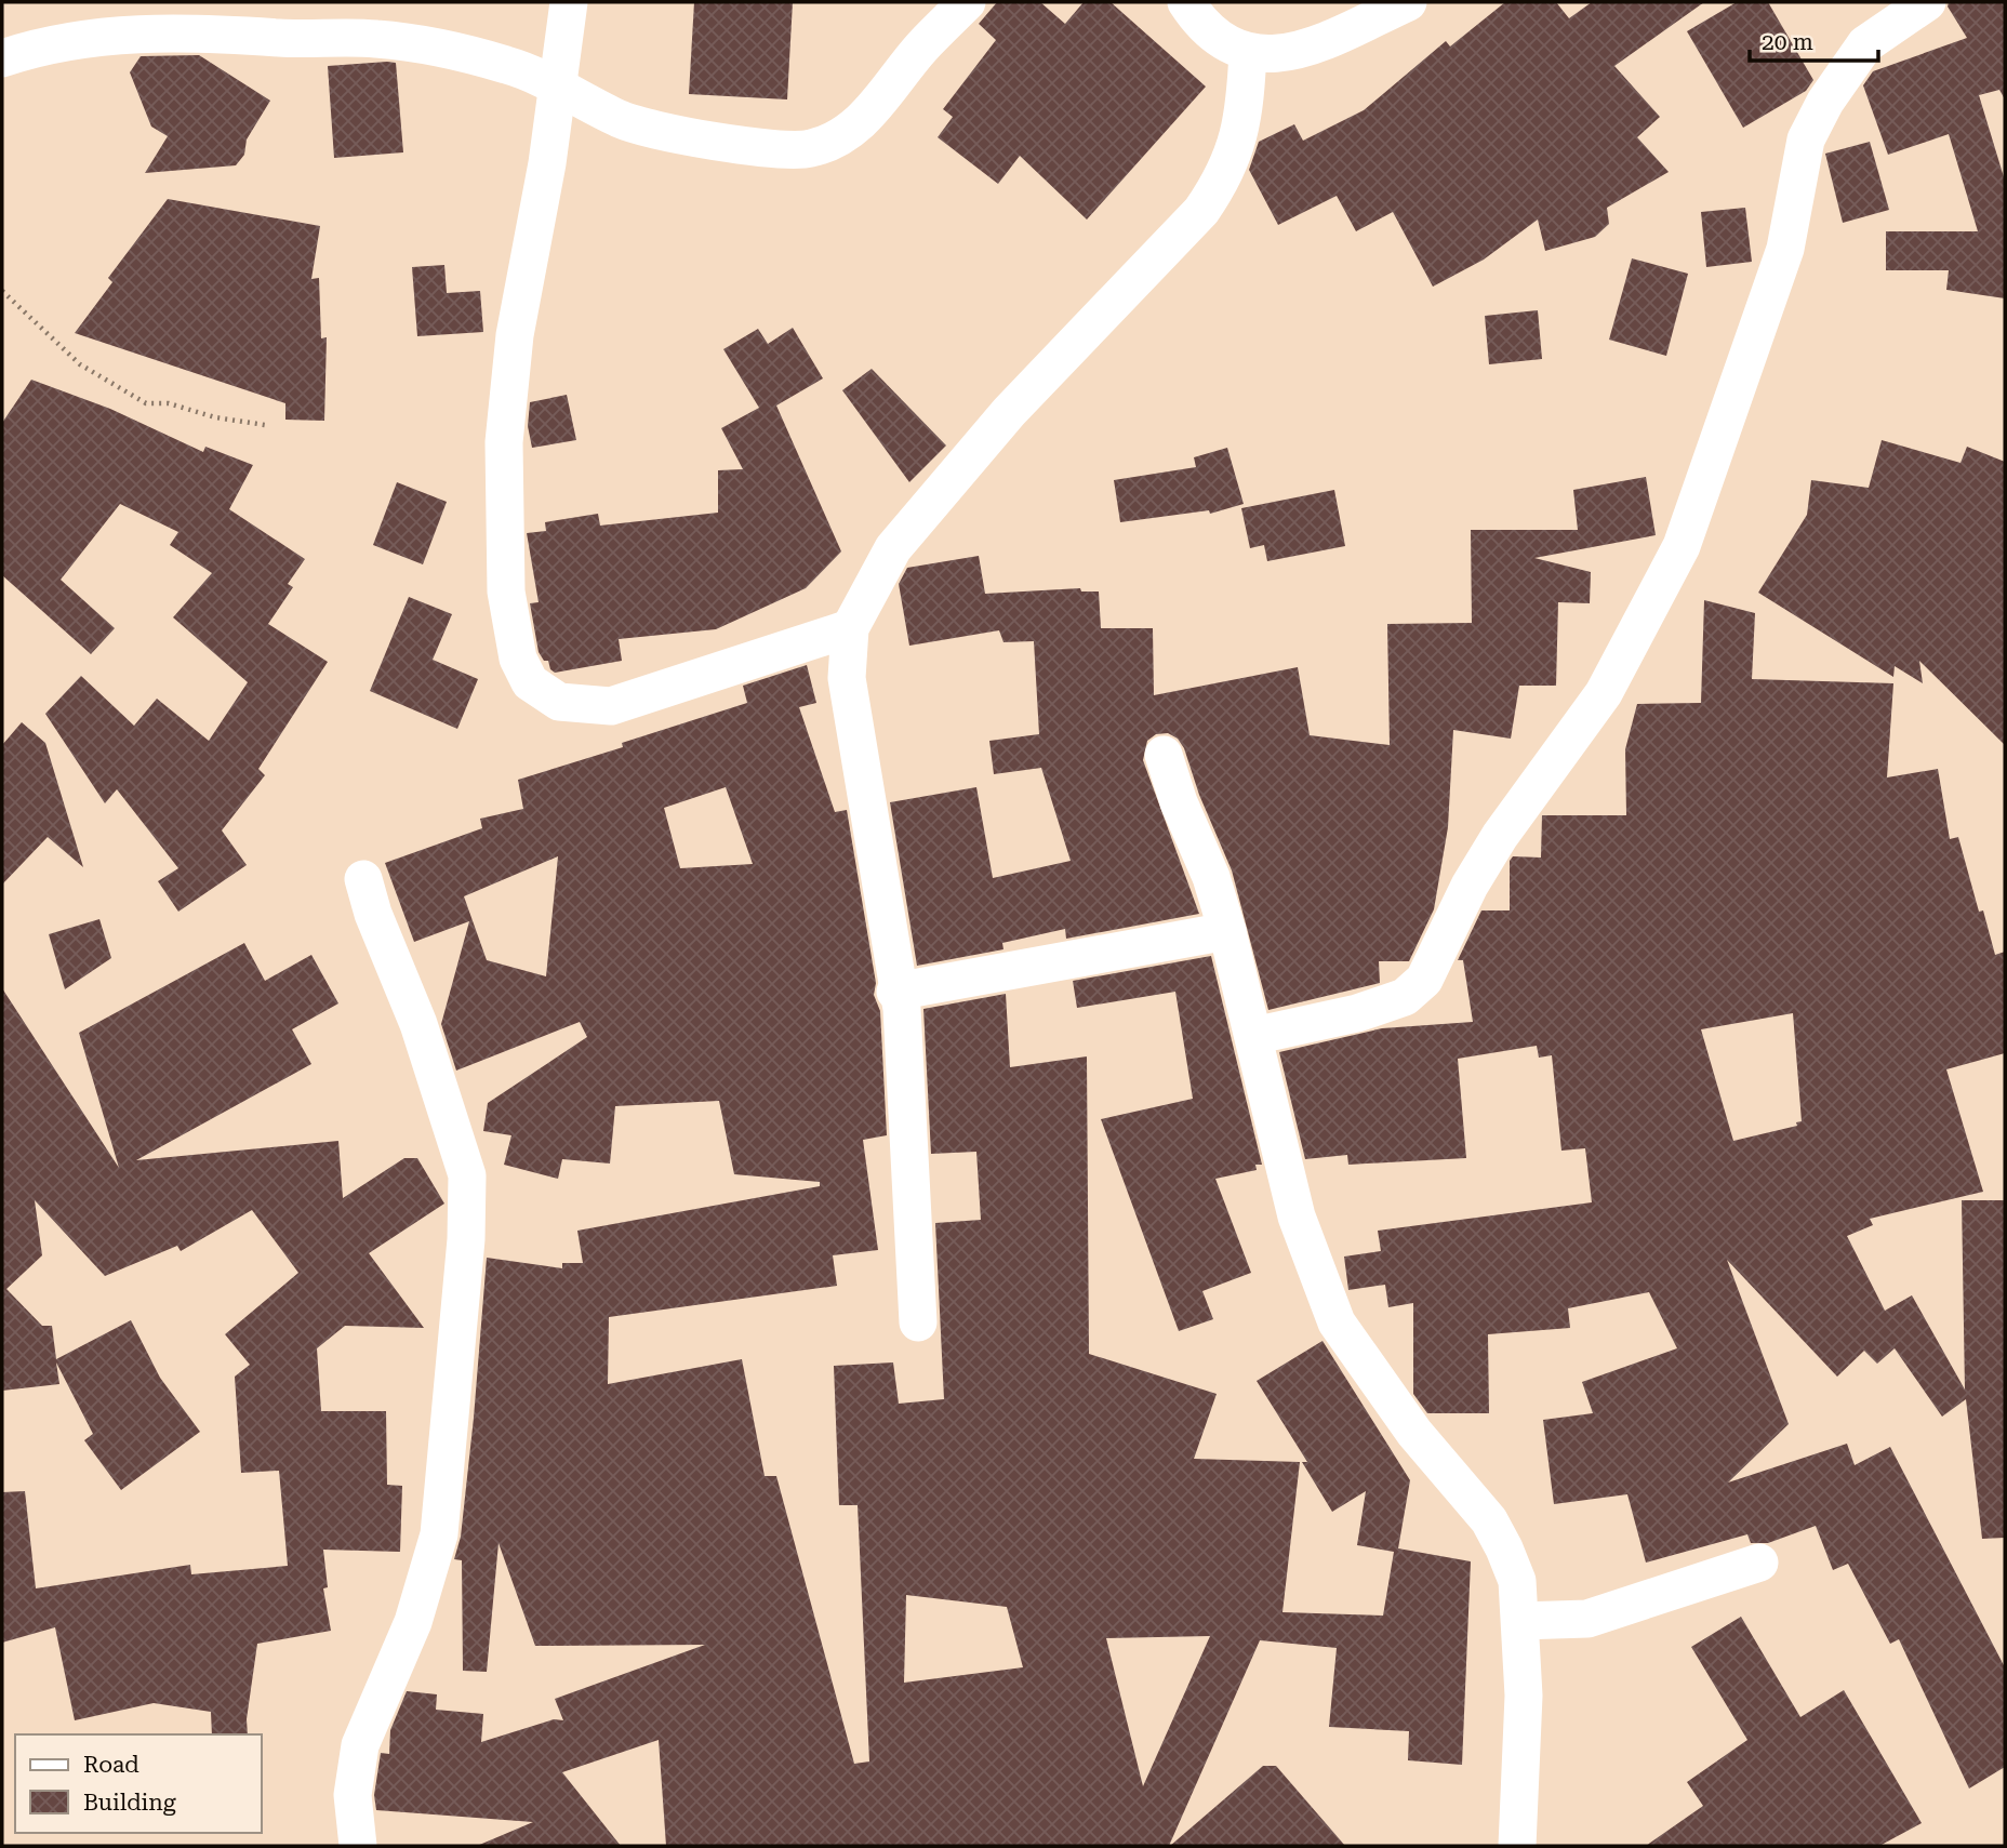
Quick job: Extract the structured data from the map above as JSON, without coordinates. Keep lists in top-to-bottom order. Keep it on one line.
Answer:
{"legend":["Road","Building"],"scale_bar":"20 m"}
